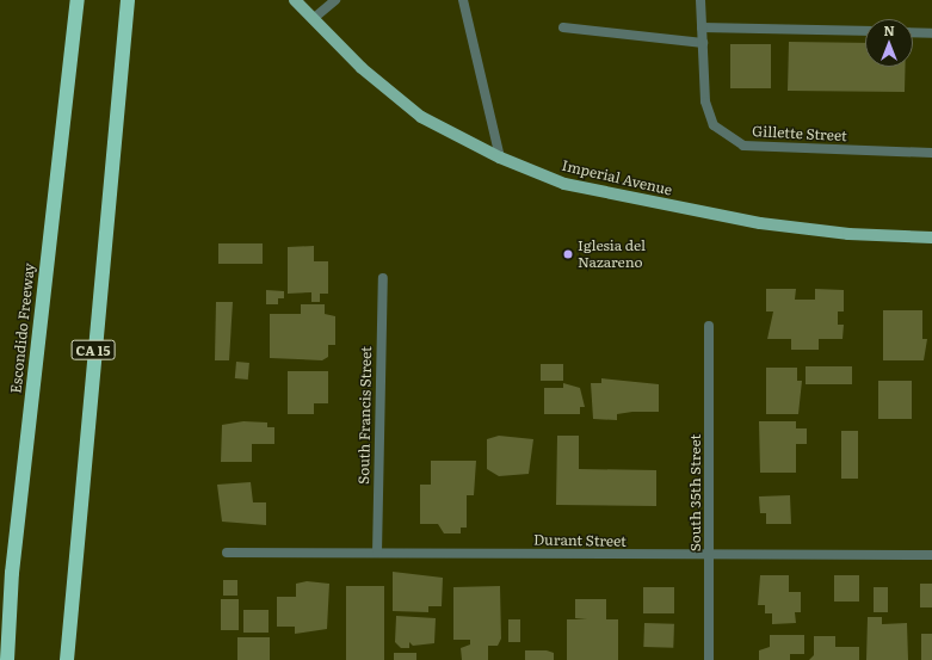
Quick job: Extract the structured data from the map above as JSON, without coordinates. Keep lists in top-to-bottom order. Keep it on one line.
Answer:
{"streets":{"highway":["Escondido Freeway","CA 15"],"main road":["Imperial Avenue"],"street":["Gillette Street","South Francis Street","South 35th Street","Durant Street"]},"crossings":[["South Francis Street","Durant Street"],["South 35th Street","Durant Street"]],"places":["Iglesia del Nazareno"],"north":"top"}
